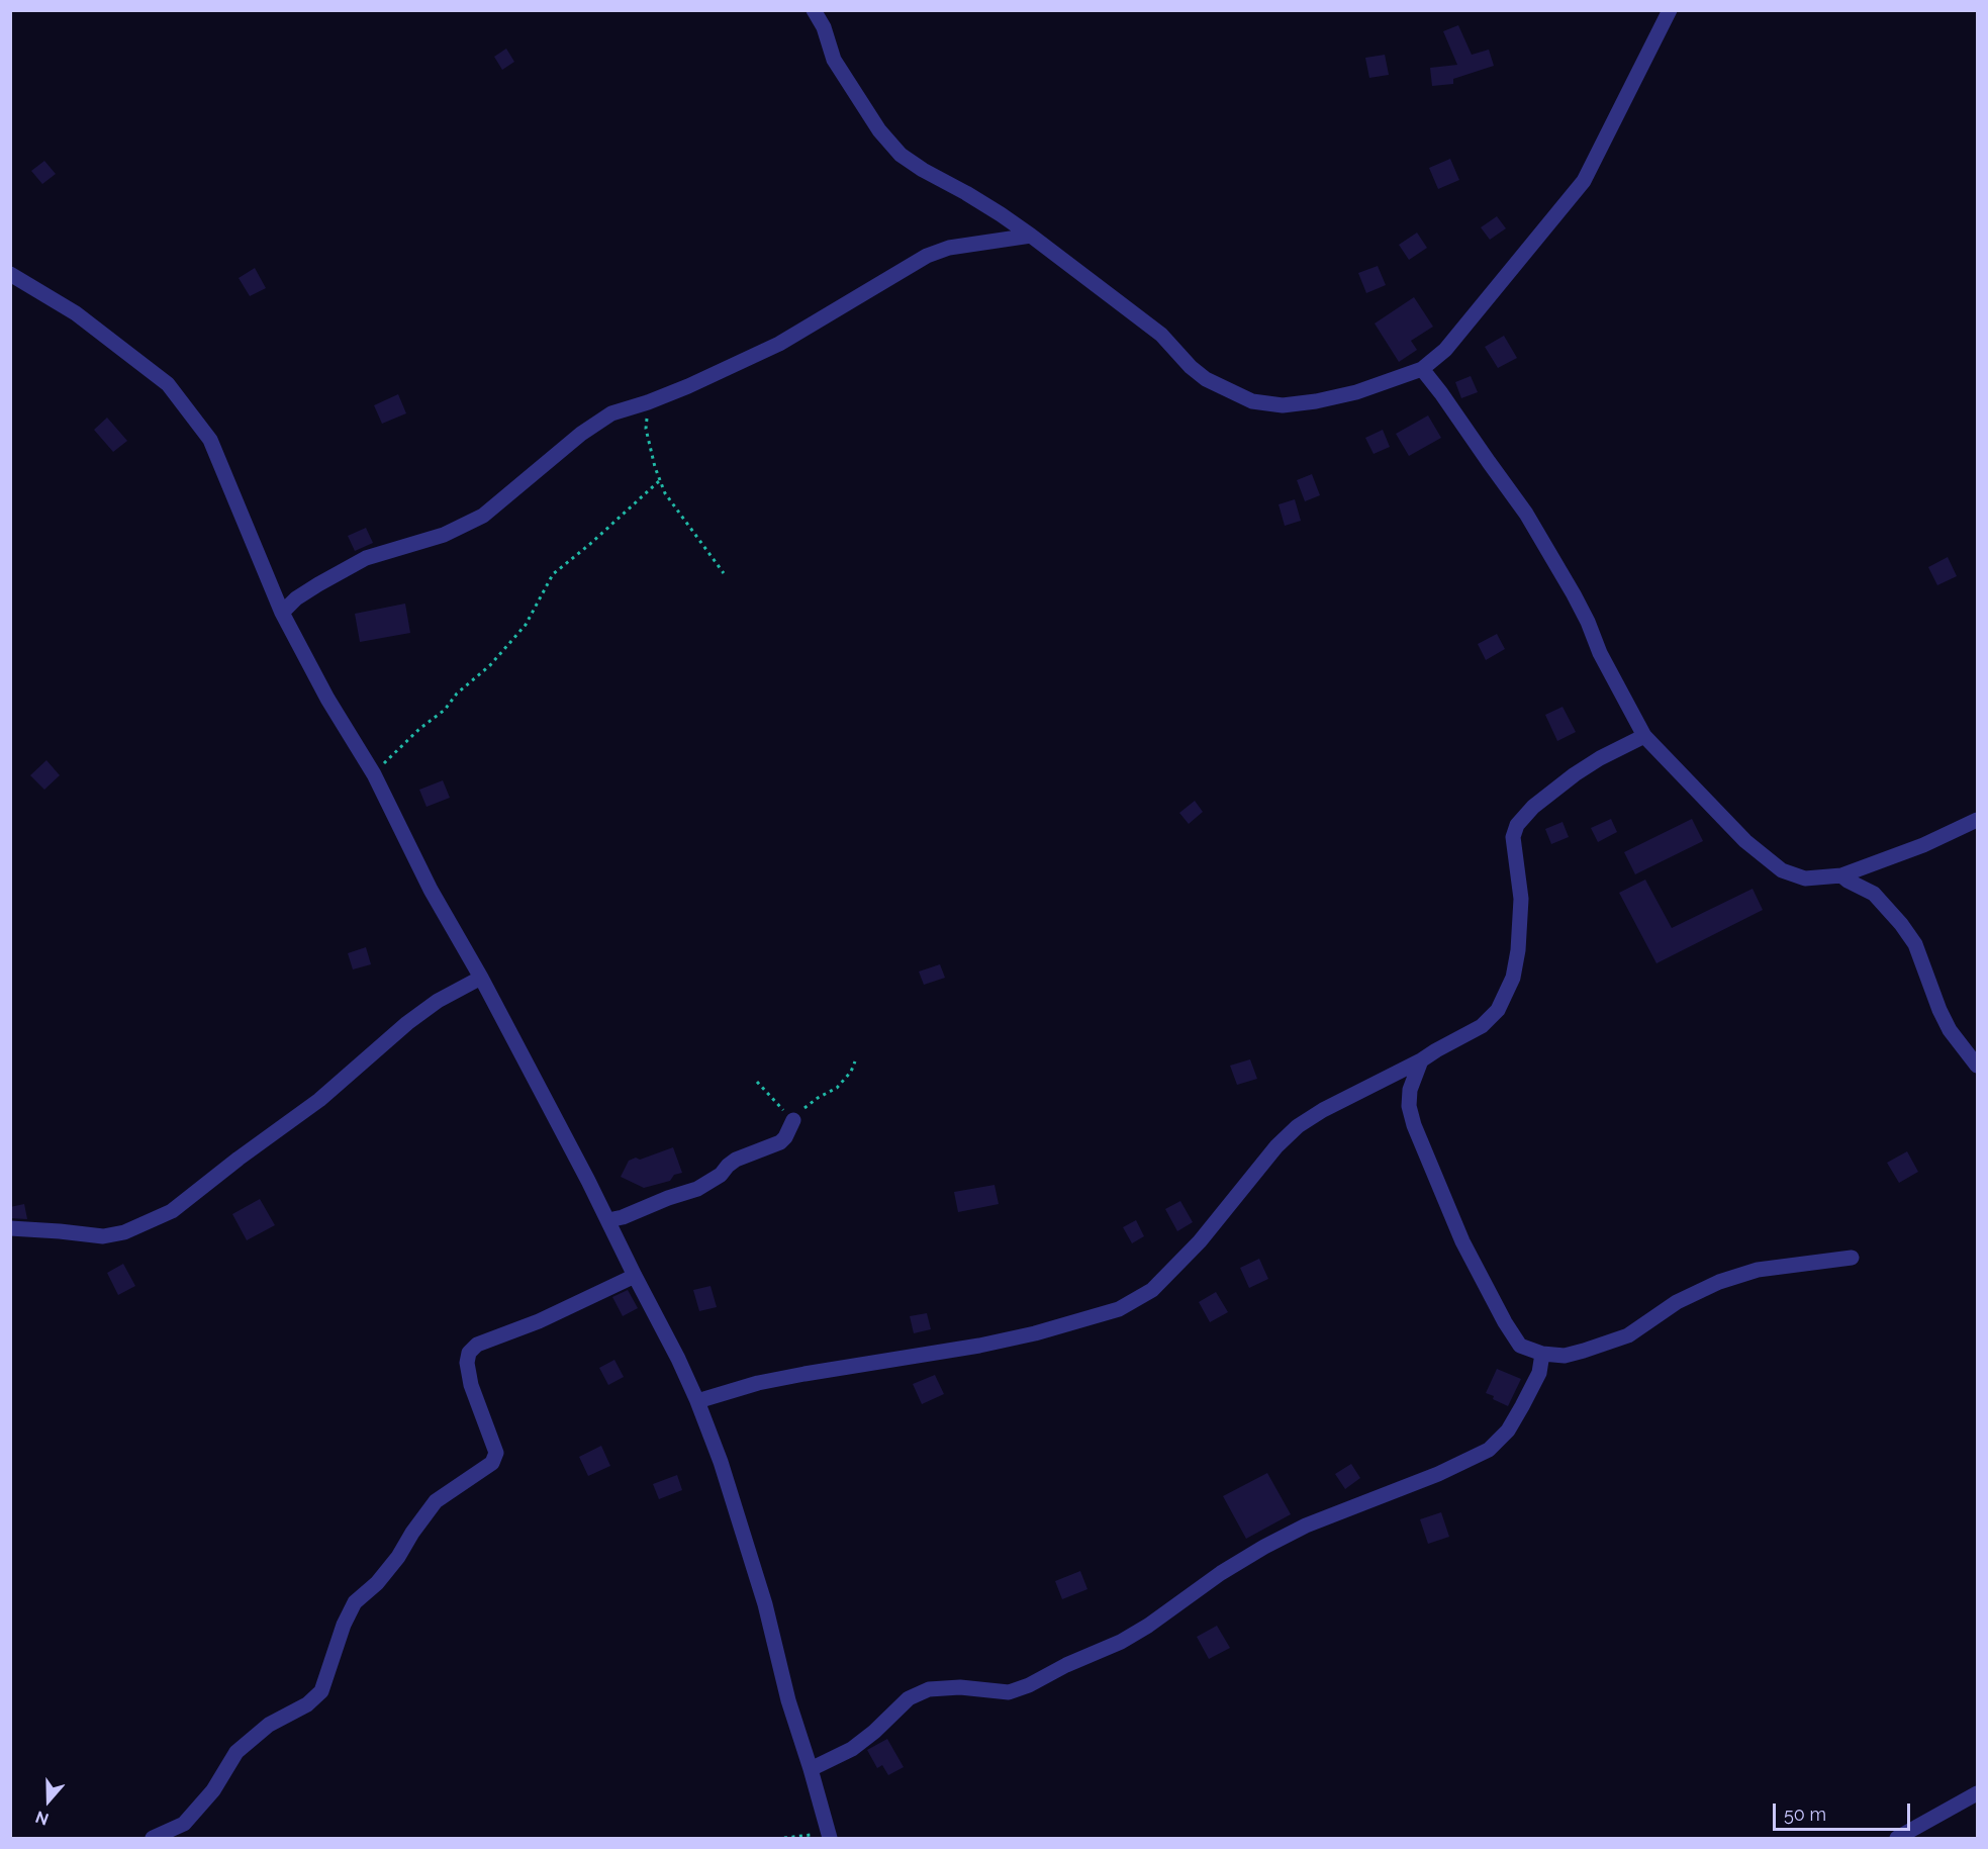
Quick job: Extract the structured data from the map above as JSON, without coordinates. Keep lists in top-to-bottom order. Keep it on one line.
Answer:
{"scale_bar":"50 m","north":"bottom"}
